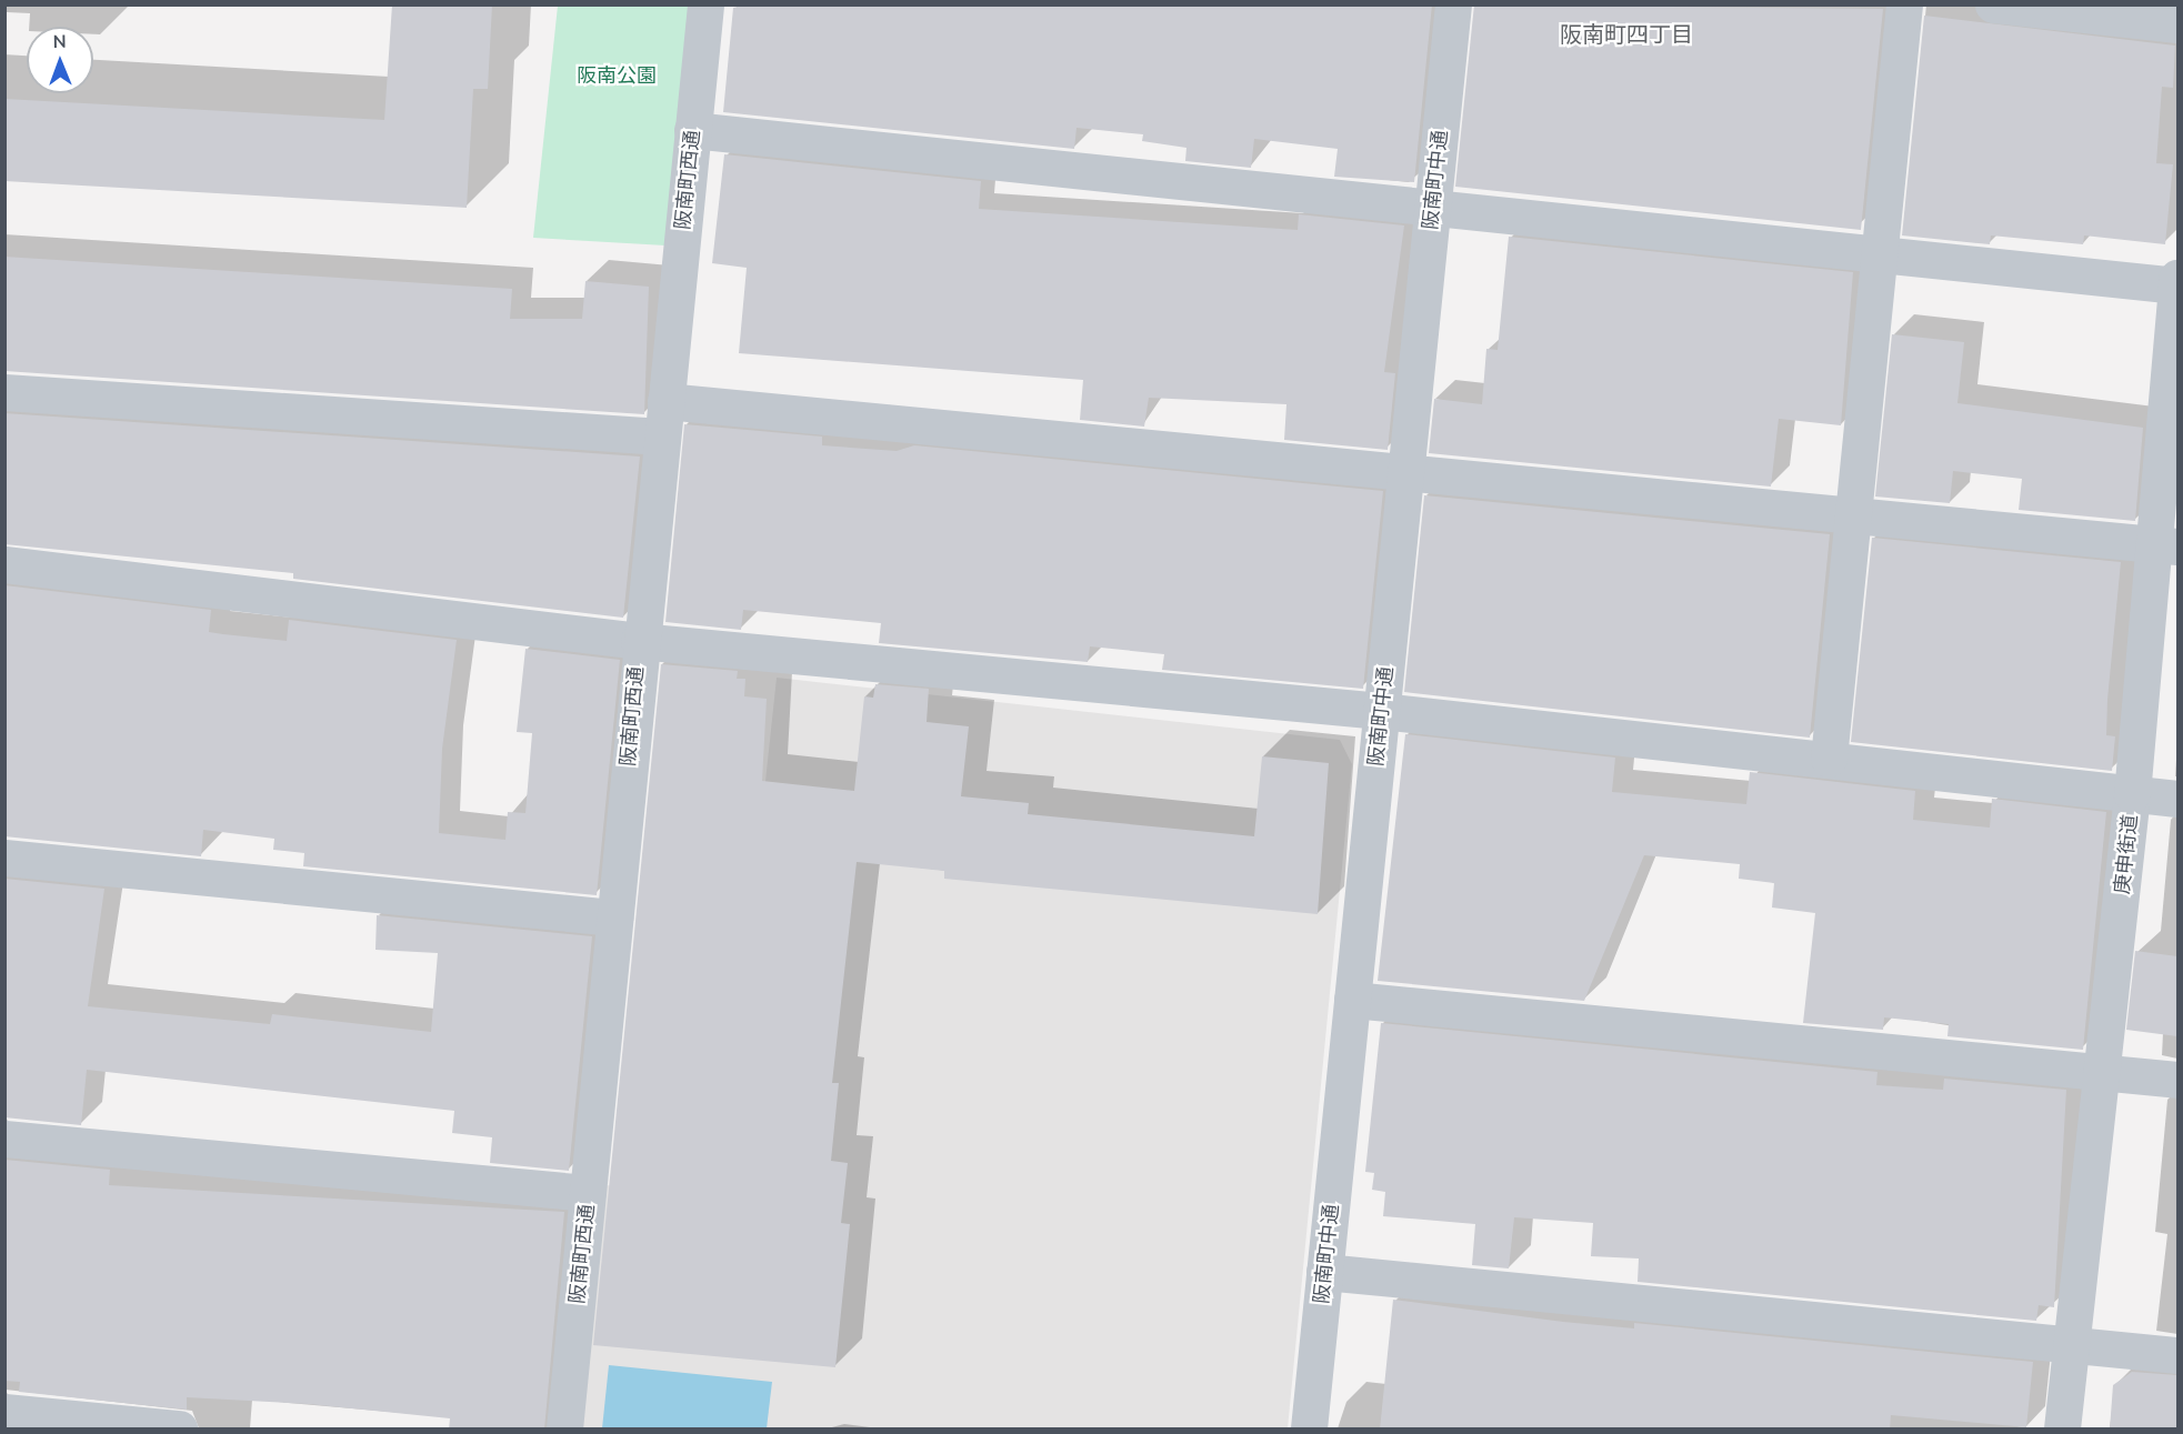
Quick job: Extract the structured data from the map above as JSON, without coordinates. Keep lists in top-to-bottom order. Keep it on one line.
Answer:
{"streets":{"street":["阪南町西通","阪南町中通","庚申街道"]},"districts":["阪南町四丁目"],"parks":["阪南公園"],"north":"top"}
